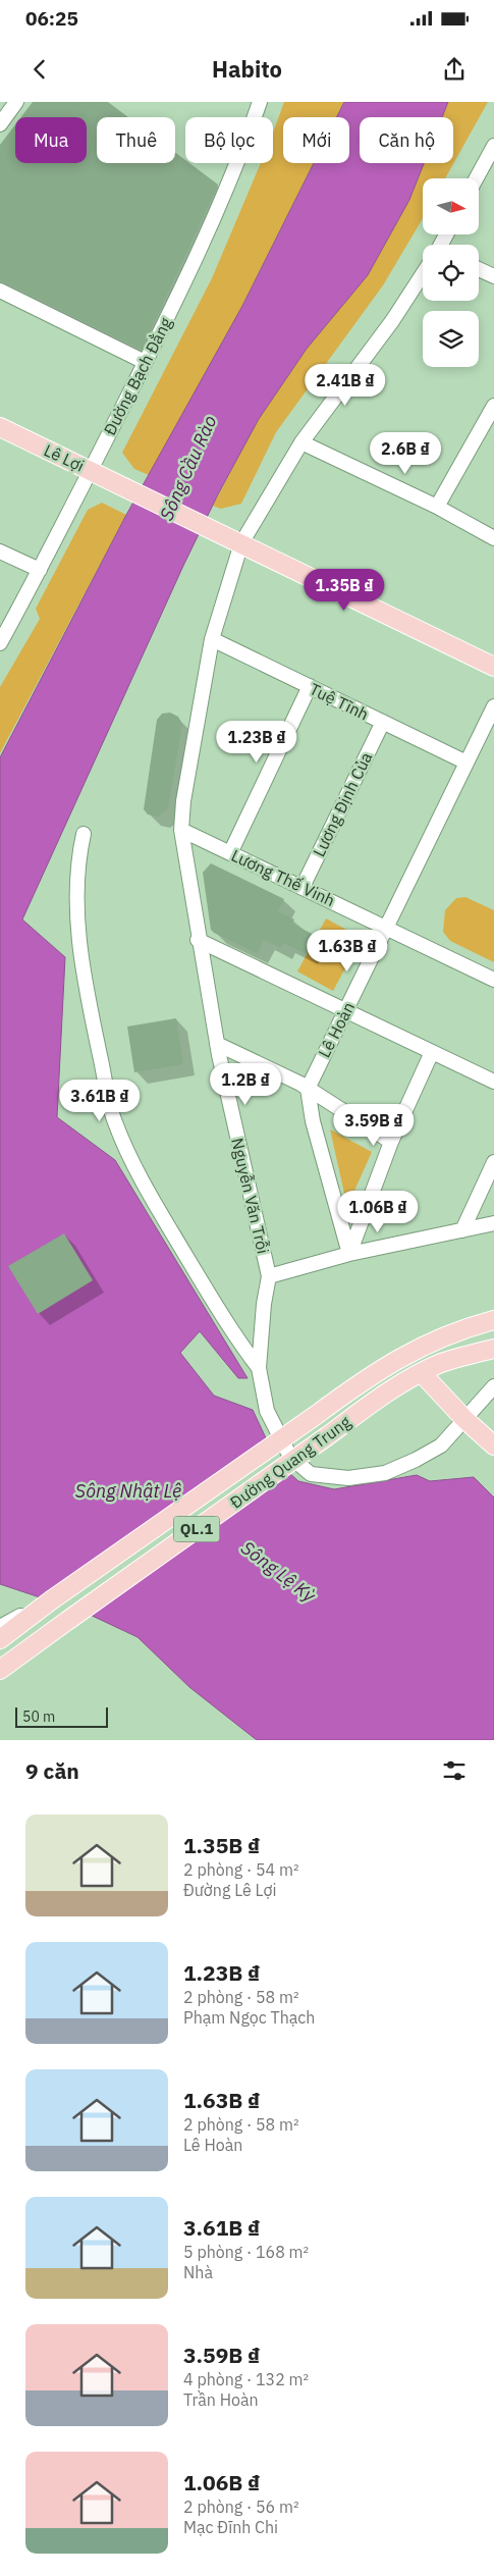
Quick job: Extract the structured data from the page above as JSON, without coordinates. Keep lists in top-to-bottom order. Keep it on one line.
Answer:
{"streets":{"main road":["Lê Lợi","Đường Quang Trung","QL.1"],"street":["Đường Bạch Đằng","Tuệ Tĩnh","Lương Định Của","Lương Thế Vinh","Lê Hoàn","Nguyễn Văn Trỗi"]},"crossings":[["Đường Bạch Đằng","Lê Lợi"],["Lê Lợi","Nguyễn Văn Trỗi"],["Tuệ Tĩnh","Lương Định Của"],["Tuệ Tĩnh","Lê Hoàn"],["Tuệ Tĩnh","Nguyễn Văn Trỗi"],["Lương Định Của","Lương Thế Vinh"],["Lương Thế Vinh","Lê Hoàn"],["Lương Thế Vinh","Nguyễn Văn Trỗi"]],"water":["Sông Cầu Rào","Sông Nhật Lệ","Sông Lệ Kỳ"],"scale_bar":"50 m","north":"right","page":{"status":"06:25","header":"Habito","chip":["Mua","Thuê","Bộ lọc","Mới","Căn hộ"],"price":["2.41B ₫","2.6B ₫","1.35B ₫","1.23B ₫","1.63B ₫","1.2B ₫","3.61B ₫","3.59B ₫","1.06B ₫"],"scale":"50 m","heading":"9 căn","list":[{"name":"1.35B ₫","note":"2 phòng · 54 m² · Đường Lê Lợi"},{"name":"1.23B ₫","note":"2 phòng · 58 m² · Phạm Ngọc Thạch"},{"name":"1.63B ₫","note":"2 phòng · 58 m² · Lê Hoàn"},{"name":"3.61B ₫","note":"5 phòng · 168 m² · Nhà"},{"name":"3.59B ₫","note":"4 phòng · 132 m² · Trần Hoàn"},{"name":"1.06B ₫","note":"2 phòng · 56 m² · Mạc Đĩnh Chi"}]}}
